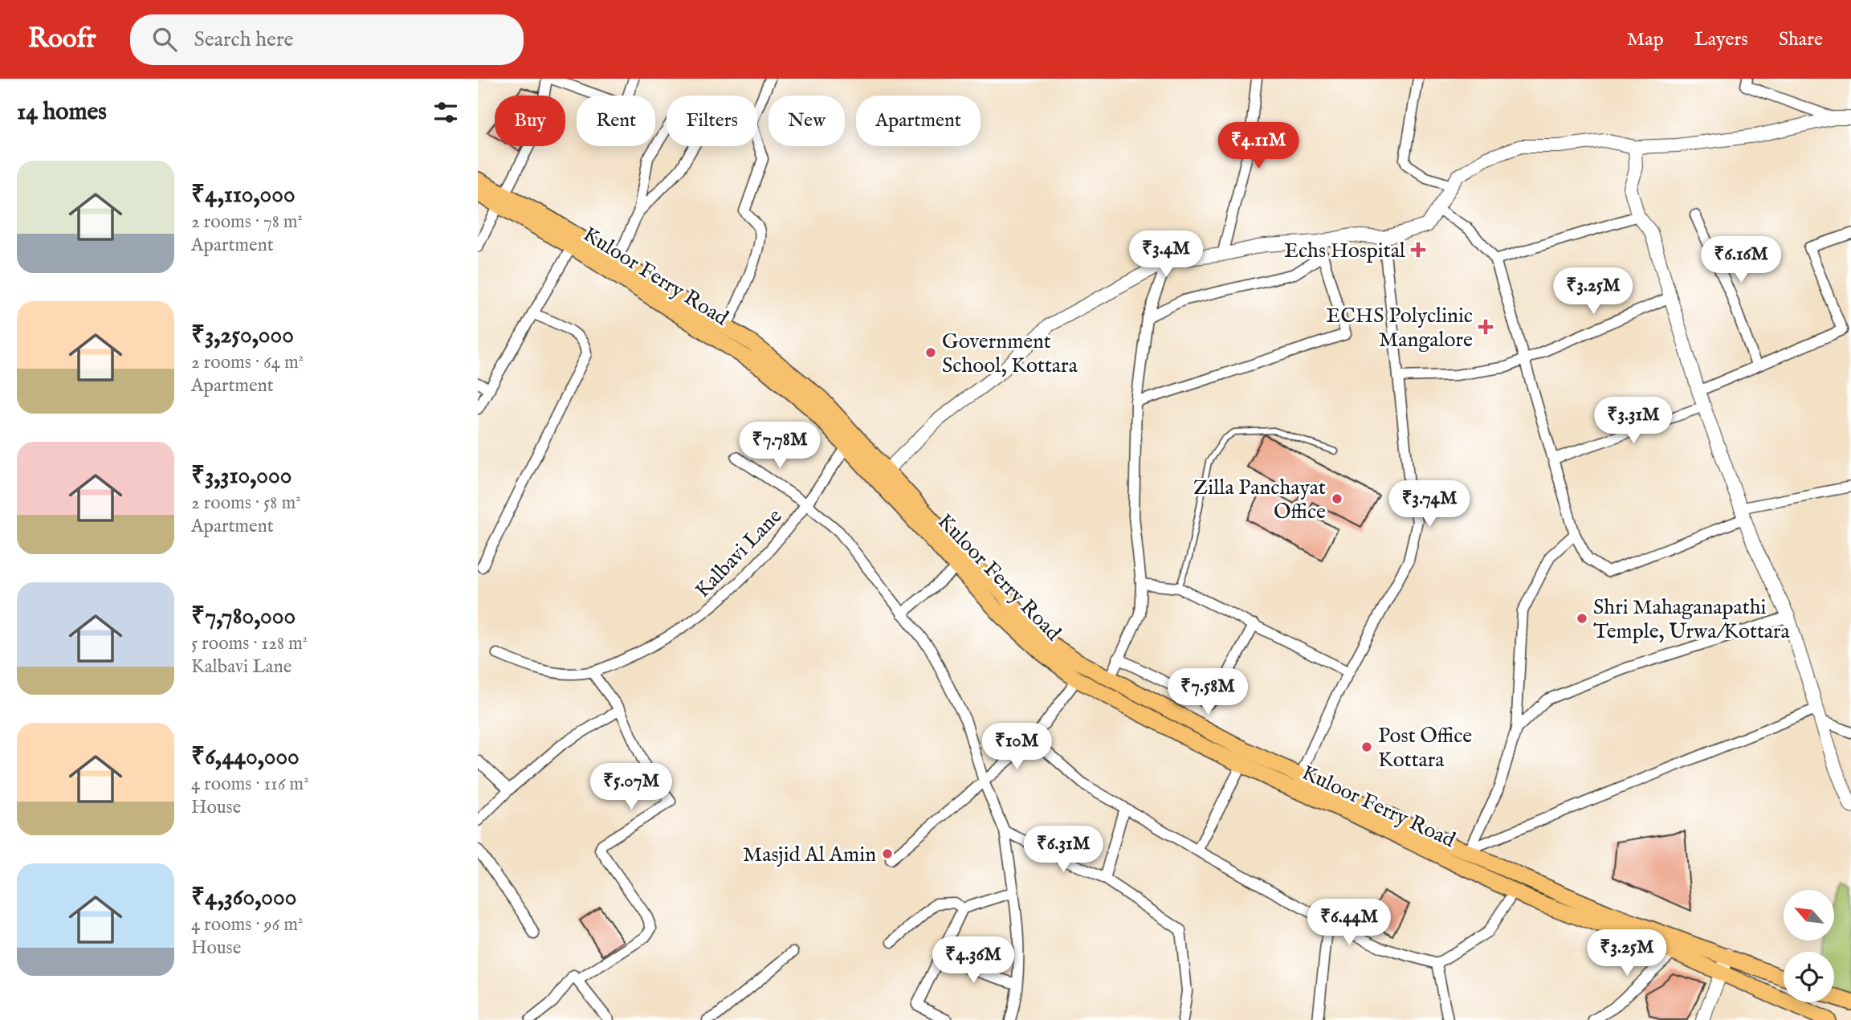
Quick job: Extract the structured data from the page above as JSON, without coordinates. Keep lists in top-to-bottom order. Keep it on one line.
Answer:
{"streets":{"main road":["Kuloor Ferry Road"],"street":["Kalbavi Lane"]},"crossings":[["Kuloor Ferry Road","Kalbavi Lane"]],"places":{"health":["Echs Hospital","ECHS Polyclinic Mangalore"],"other":["Government School, Kottara","Zilla Panchayat Office","Shri Mahaganapathi Temple, Urwa/Kottara","Post Office Kottara","Masjid Al Amin"]},"north":"top left","page":{"header":"Roofr","search":"Search here","nav":["Map","Layers","Share"],"heading":"14 homes","chip":["Buy","Rent","Filters","New","Apartment"],"price":["₹4.11M","₹3.4M","₹6.16M","₹3.25M","₹3.31M","₹7.78M","₹3.74M","₹7.58M","₹10M","₹5.07M","₹6.31M","₹6.44M","₹3.25M","₹4.36M"],"list":[{"name":"₹4,110,000","note":"2 rooms · 78 m² · Apartment"},{"name":"₹3,250,000","note":"2 rooms · 64 m² · Apartment"},{"name":"₹3,310,000","note":"2 rooms · 58 m² · Apartment"},{"name":"₹7,780,000","note":"5 rooms · 128 m² · Kalbavi Lane"},{"name":"₹6,440,000","note":"4 rooms · 116 m² · House"},{"name":"₹4,360,000","note":"4 rooms · 96 m² · House"}]}}
